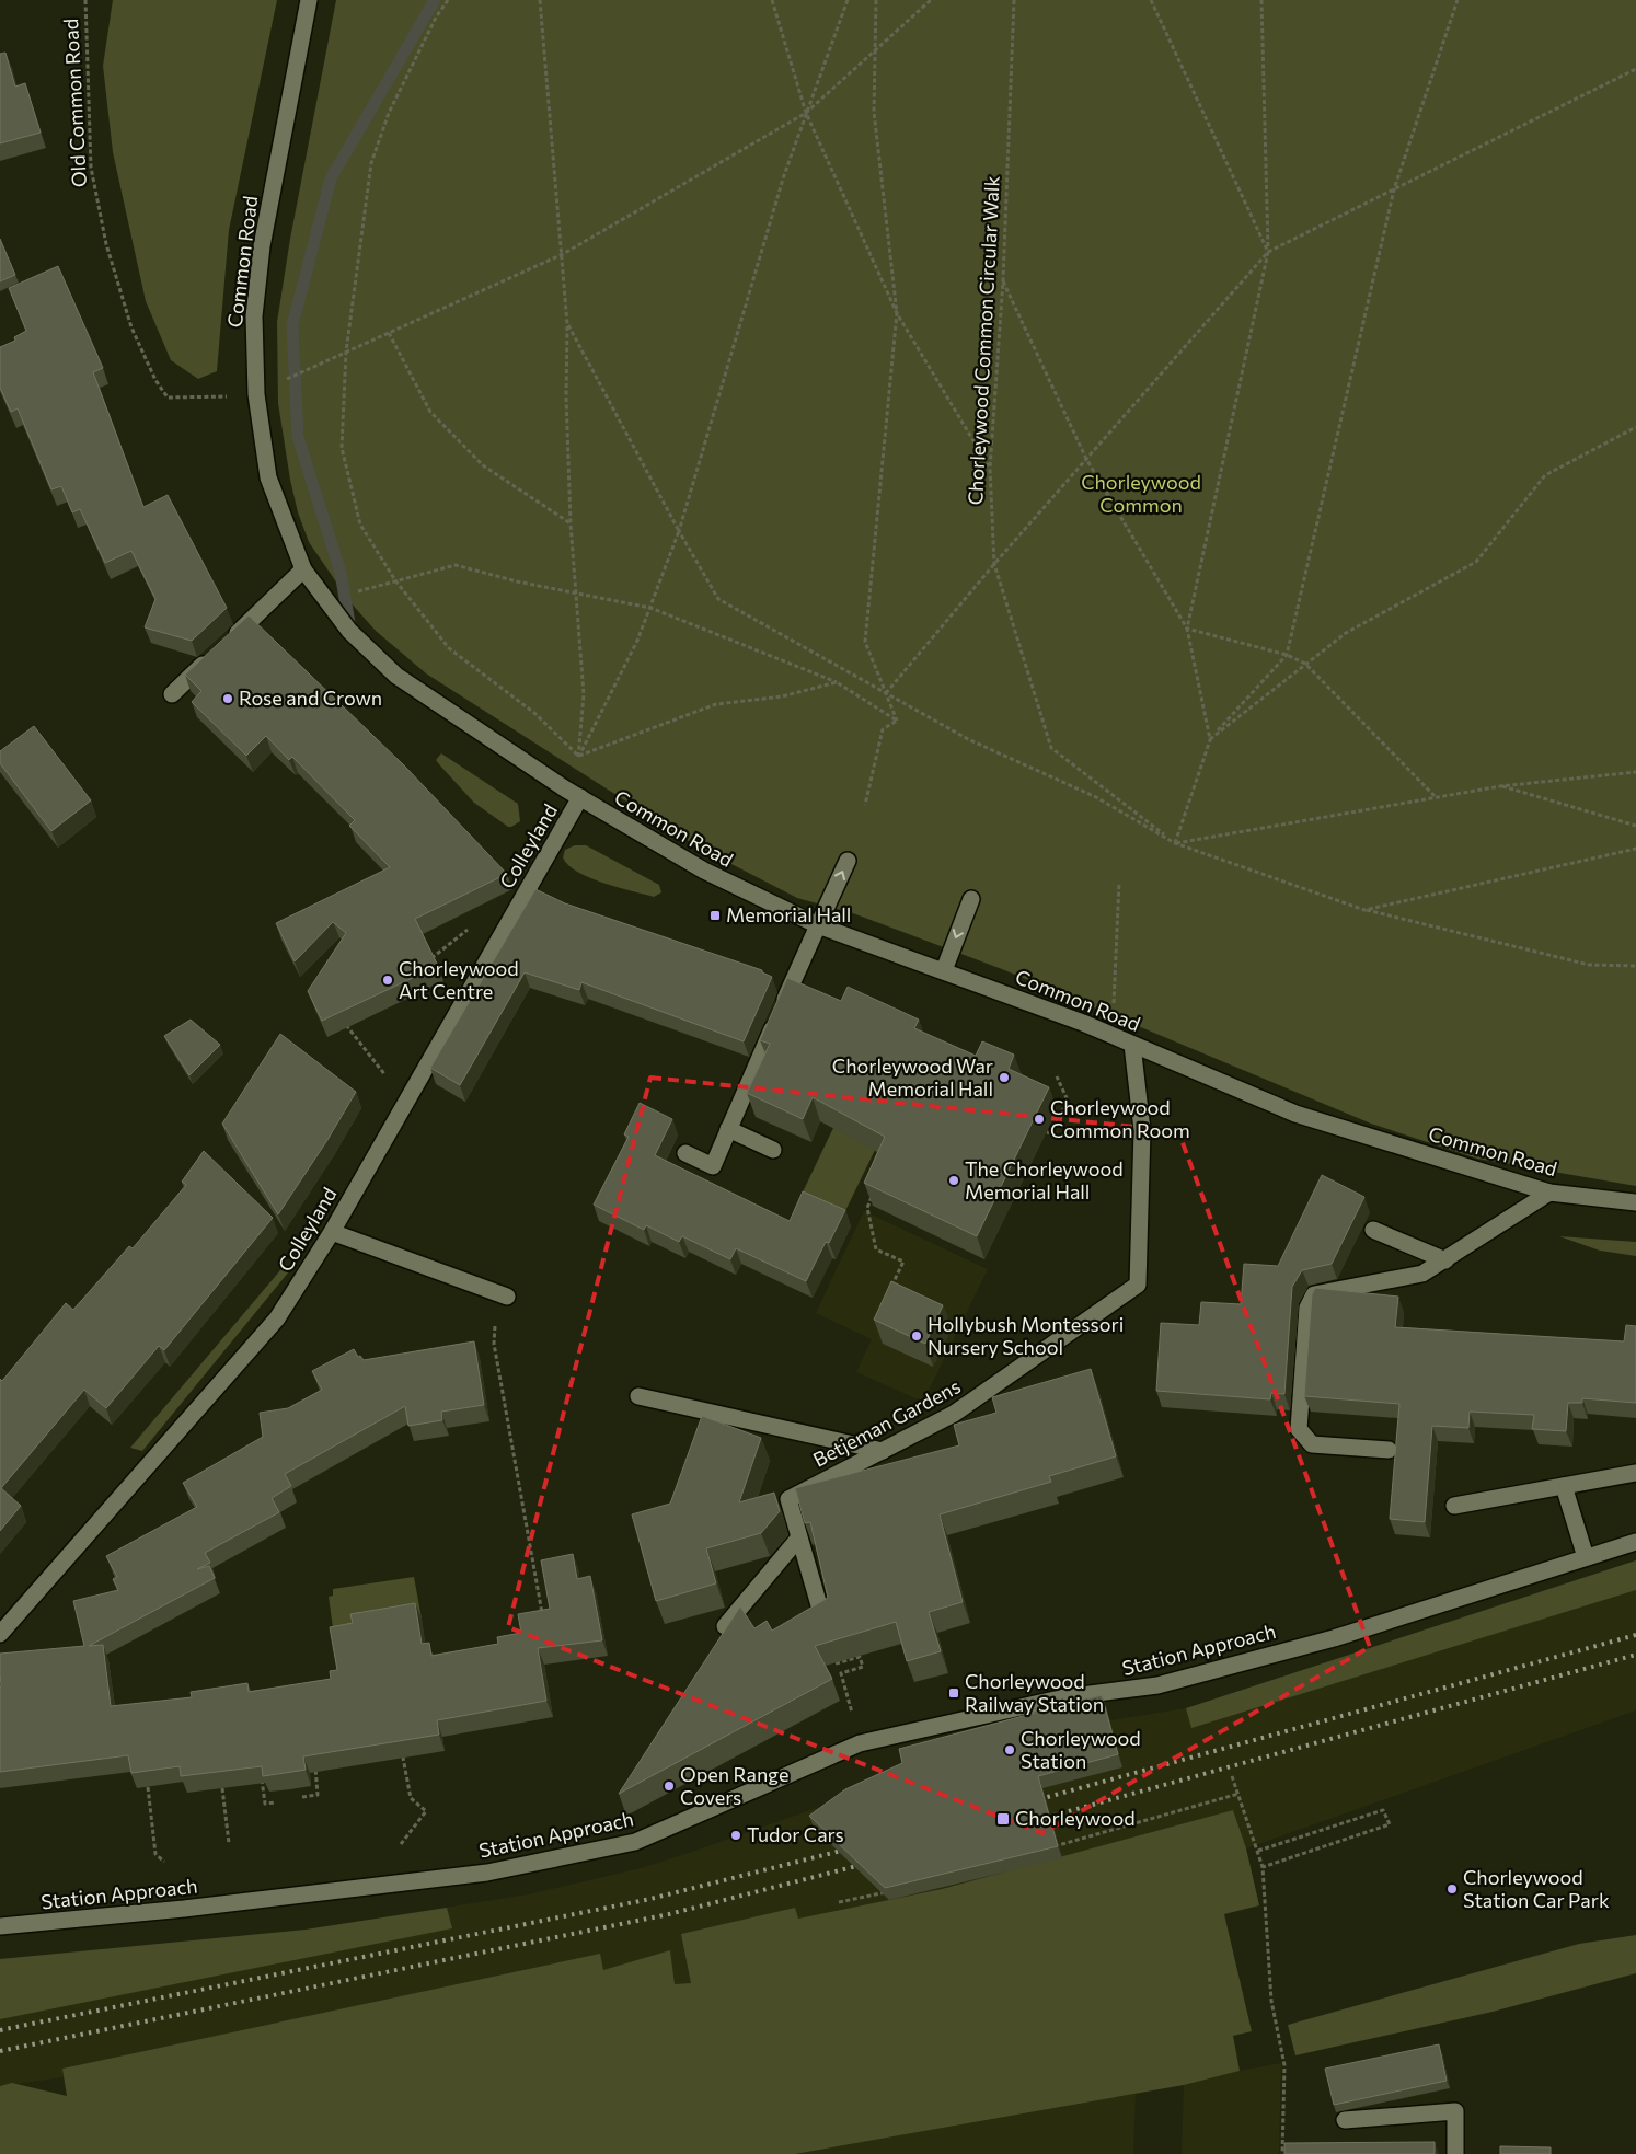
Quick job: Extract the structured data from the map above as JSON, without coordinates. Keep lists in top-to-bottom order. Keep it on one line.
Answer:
{"streets":{"street":["Common Road","Colleyland","Betjeman Gardens","Station Approach"],"path":["Old Common Road","Chorleywood Common Circular Walk"]},"crossings":[["Old Common Road","Common Road"],["Common Road","Colleyland"],["Common Road","Betjeman Gardens"]],"parks":["Chorleywood Common"],"places":{"other":["Rose and Crown","Chorleywood Art Centre","Chorleywood War Memorial Hall","Chorleywood Common Room","The Chorleywood Memorial Hall","Hollybush Montessori Nursery School","Chorleywood Station","Open Range Covers","Tudor Cars","Chorleywood Station Car Park"],"transit":["Memorial Hall","Chorleywood Railway Station","Chorleywood"]}}
